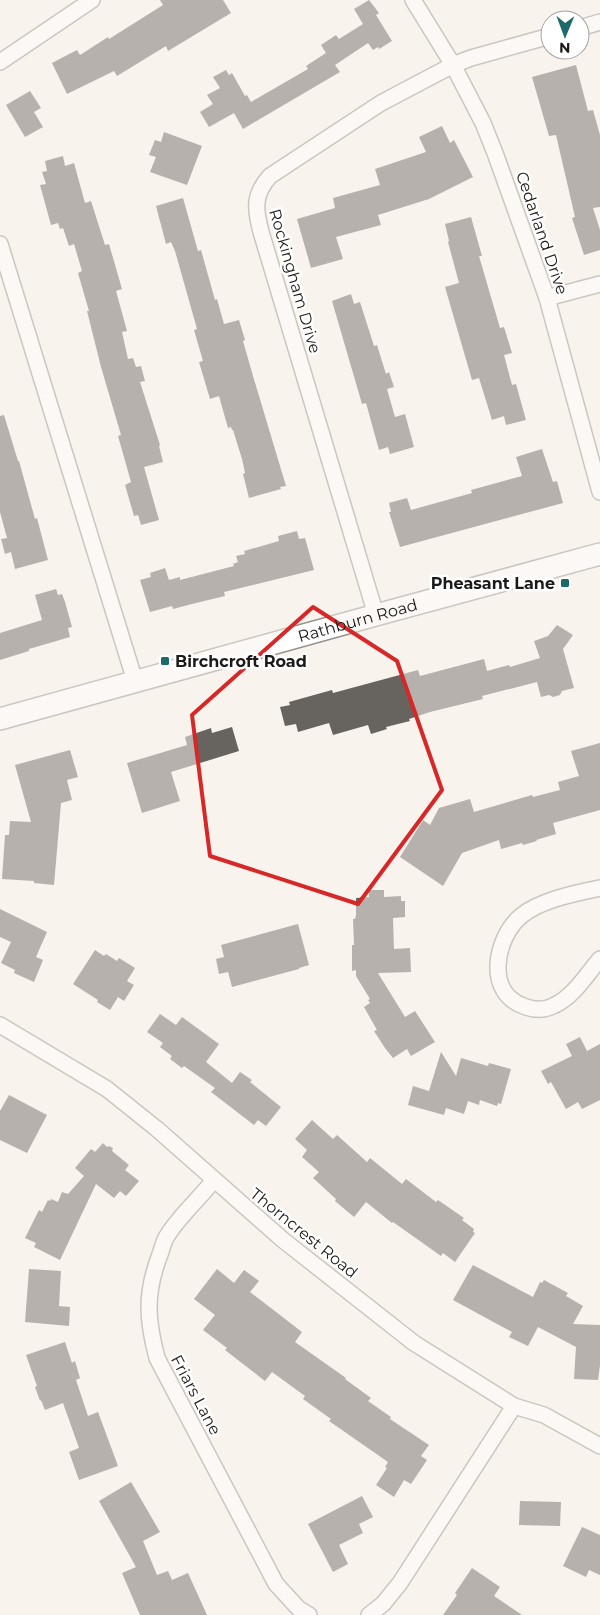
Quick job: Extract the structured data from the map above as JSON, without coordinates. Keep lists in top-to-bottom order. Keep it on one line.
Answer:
{"streets":{"street":["Cedarland Drive","Rockingham Drive","Rathburn Road","Thorncrest Road","Friars Lane"]},"crossings":[["Cedarland Drive","Rockingham Drive"],["Rockingham Drive","Rathburn Road"],["Thorncrest Road","Friars Lane"]],"places":{"transit":["Pheasant Lane","Birchcroft Road"]},"north":"bottom"}
